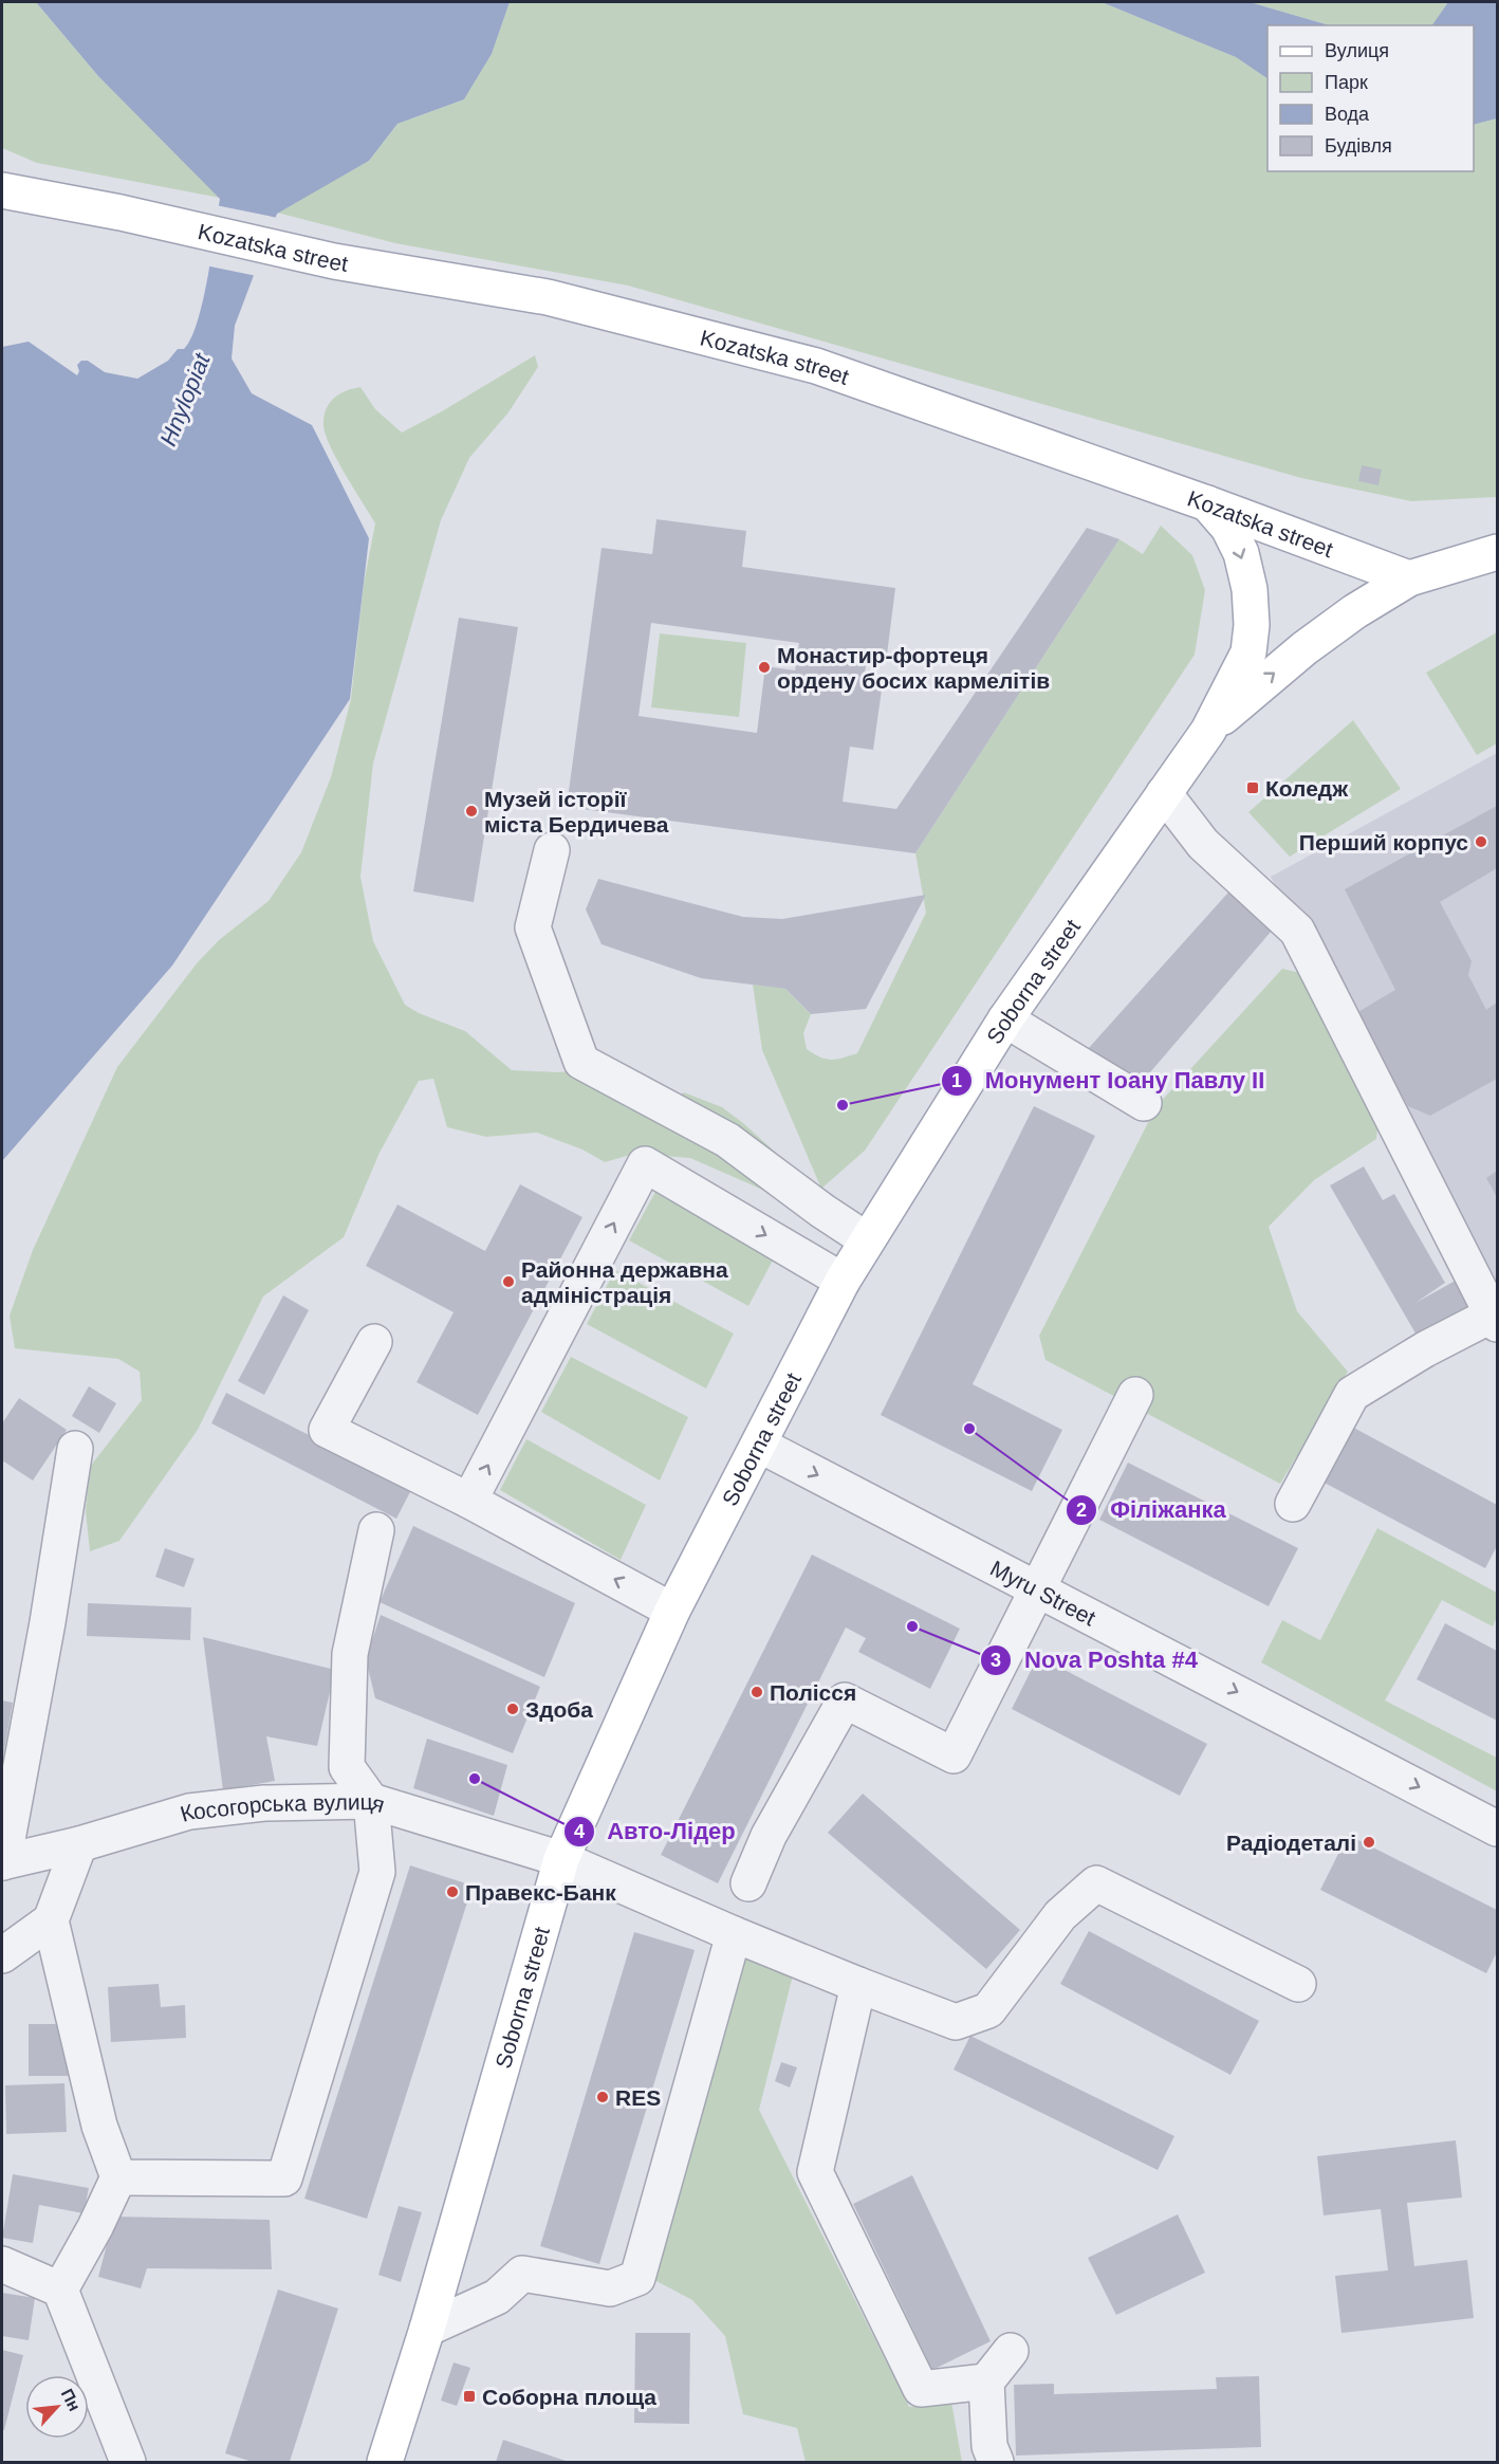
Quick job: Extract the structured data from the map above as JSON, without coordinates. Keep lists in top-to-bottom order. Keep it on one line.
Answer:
{"streets":{"main road":["Kozatska street","Soborna street"],"street":["Myru Street","Косогорська вулиця"]},"crossings":[["Kozatska street","Soborna street"],["Soborna street","Myru Street"],["Soborna street","Косогорська вулиця"]],"one_way":["Myru Street"],"water":["Hnylopiat"],"places":{"other":["Монастир-фортеця ордену босих кармелітів","Музей історії міста Бердичева","Перший корпус","Монумент Іоану Павлу ІІ","Районна державна адміністрація","Філіжанка","Nova Poshta #4","Полісся","Здоба","Авто-Лідер","Радіодеталі","Правекс-Банк","RES"],"transit":["Коледж","Соборна площа"]},"legend":["Вулиця","Парк","Вода","Будівля"],"north":"top right"}
